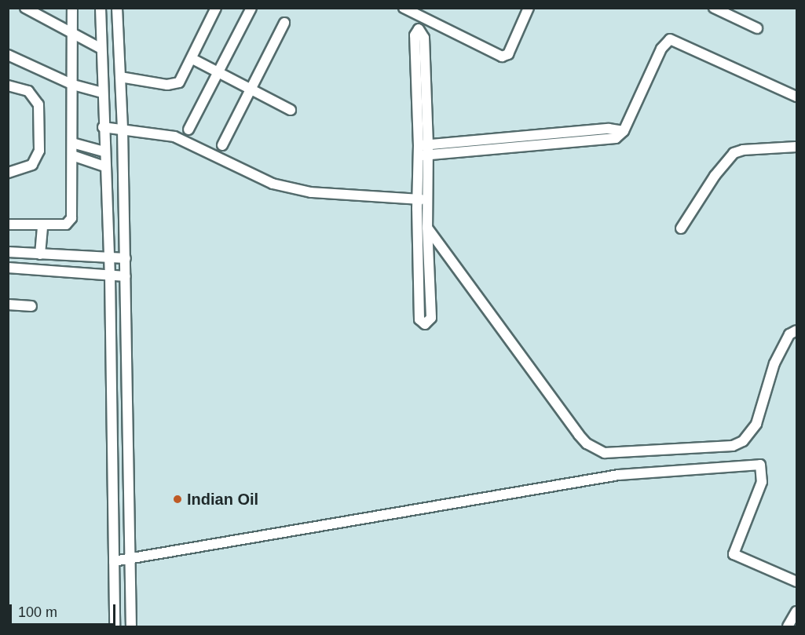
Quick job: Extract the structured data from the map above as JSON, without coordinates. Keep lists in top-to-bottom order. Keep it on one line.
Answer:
{"places":["Indian Oil"],"scale_bar":"100 m"}
